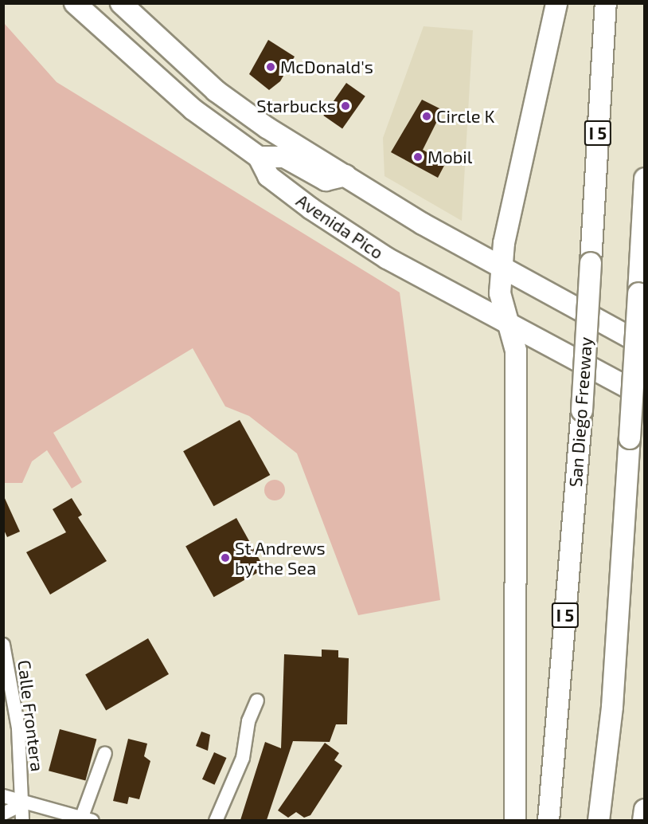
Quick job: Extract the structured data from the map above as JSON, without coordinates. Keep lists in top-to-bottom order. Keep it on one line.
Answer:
{"streets":{"highway":["I 5","Avenida Pico","San Diego Freeway"],"street":["Calle Frontera"]},"places":["McDonald's","Starbucks","Circle K","Mobil","St Andrews by the Sea"]}
